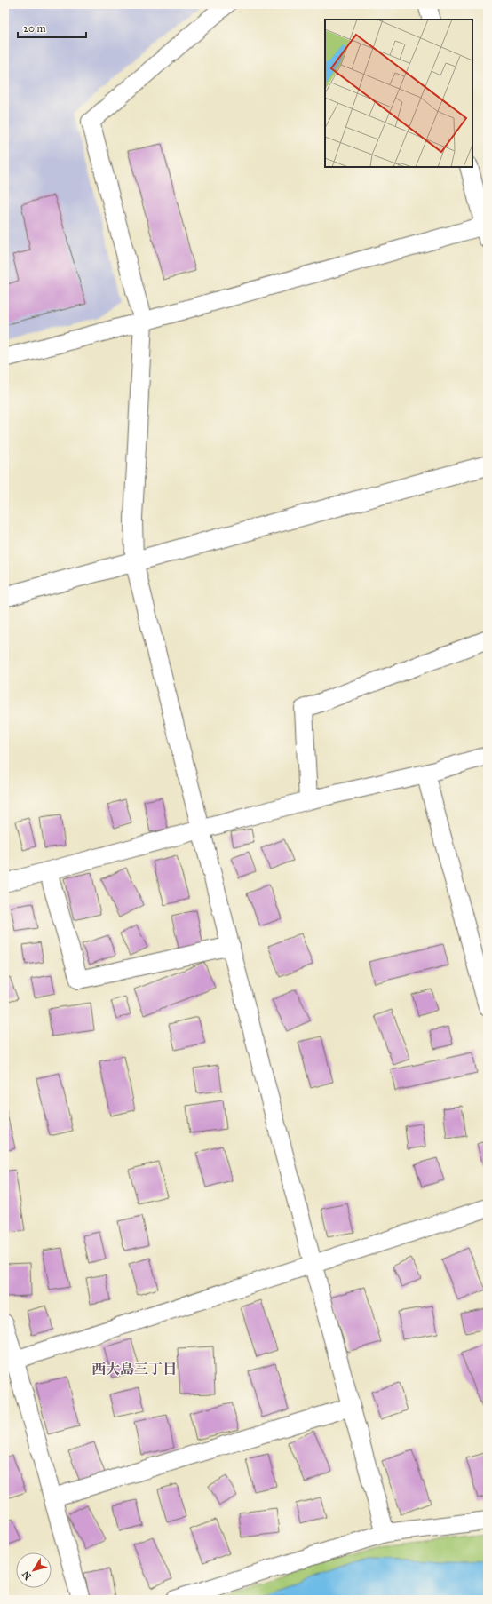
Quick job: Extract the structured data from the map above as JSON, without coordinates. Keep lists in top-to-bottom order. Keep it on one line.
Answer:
{"districts":["西大島三丁目"],"scale_bar":"20 m","north":"bottom left"}
